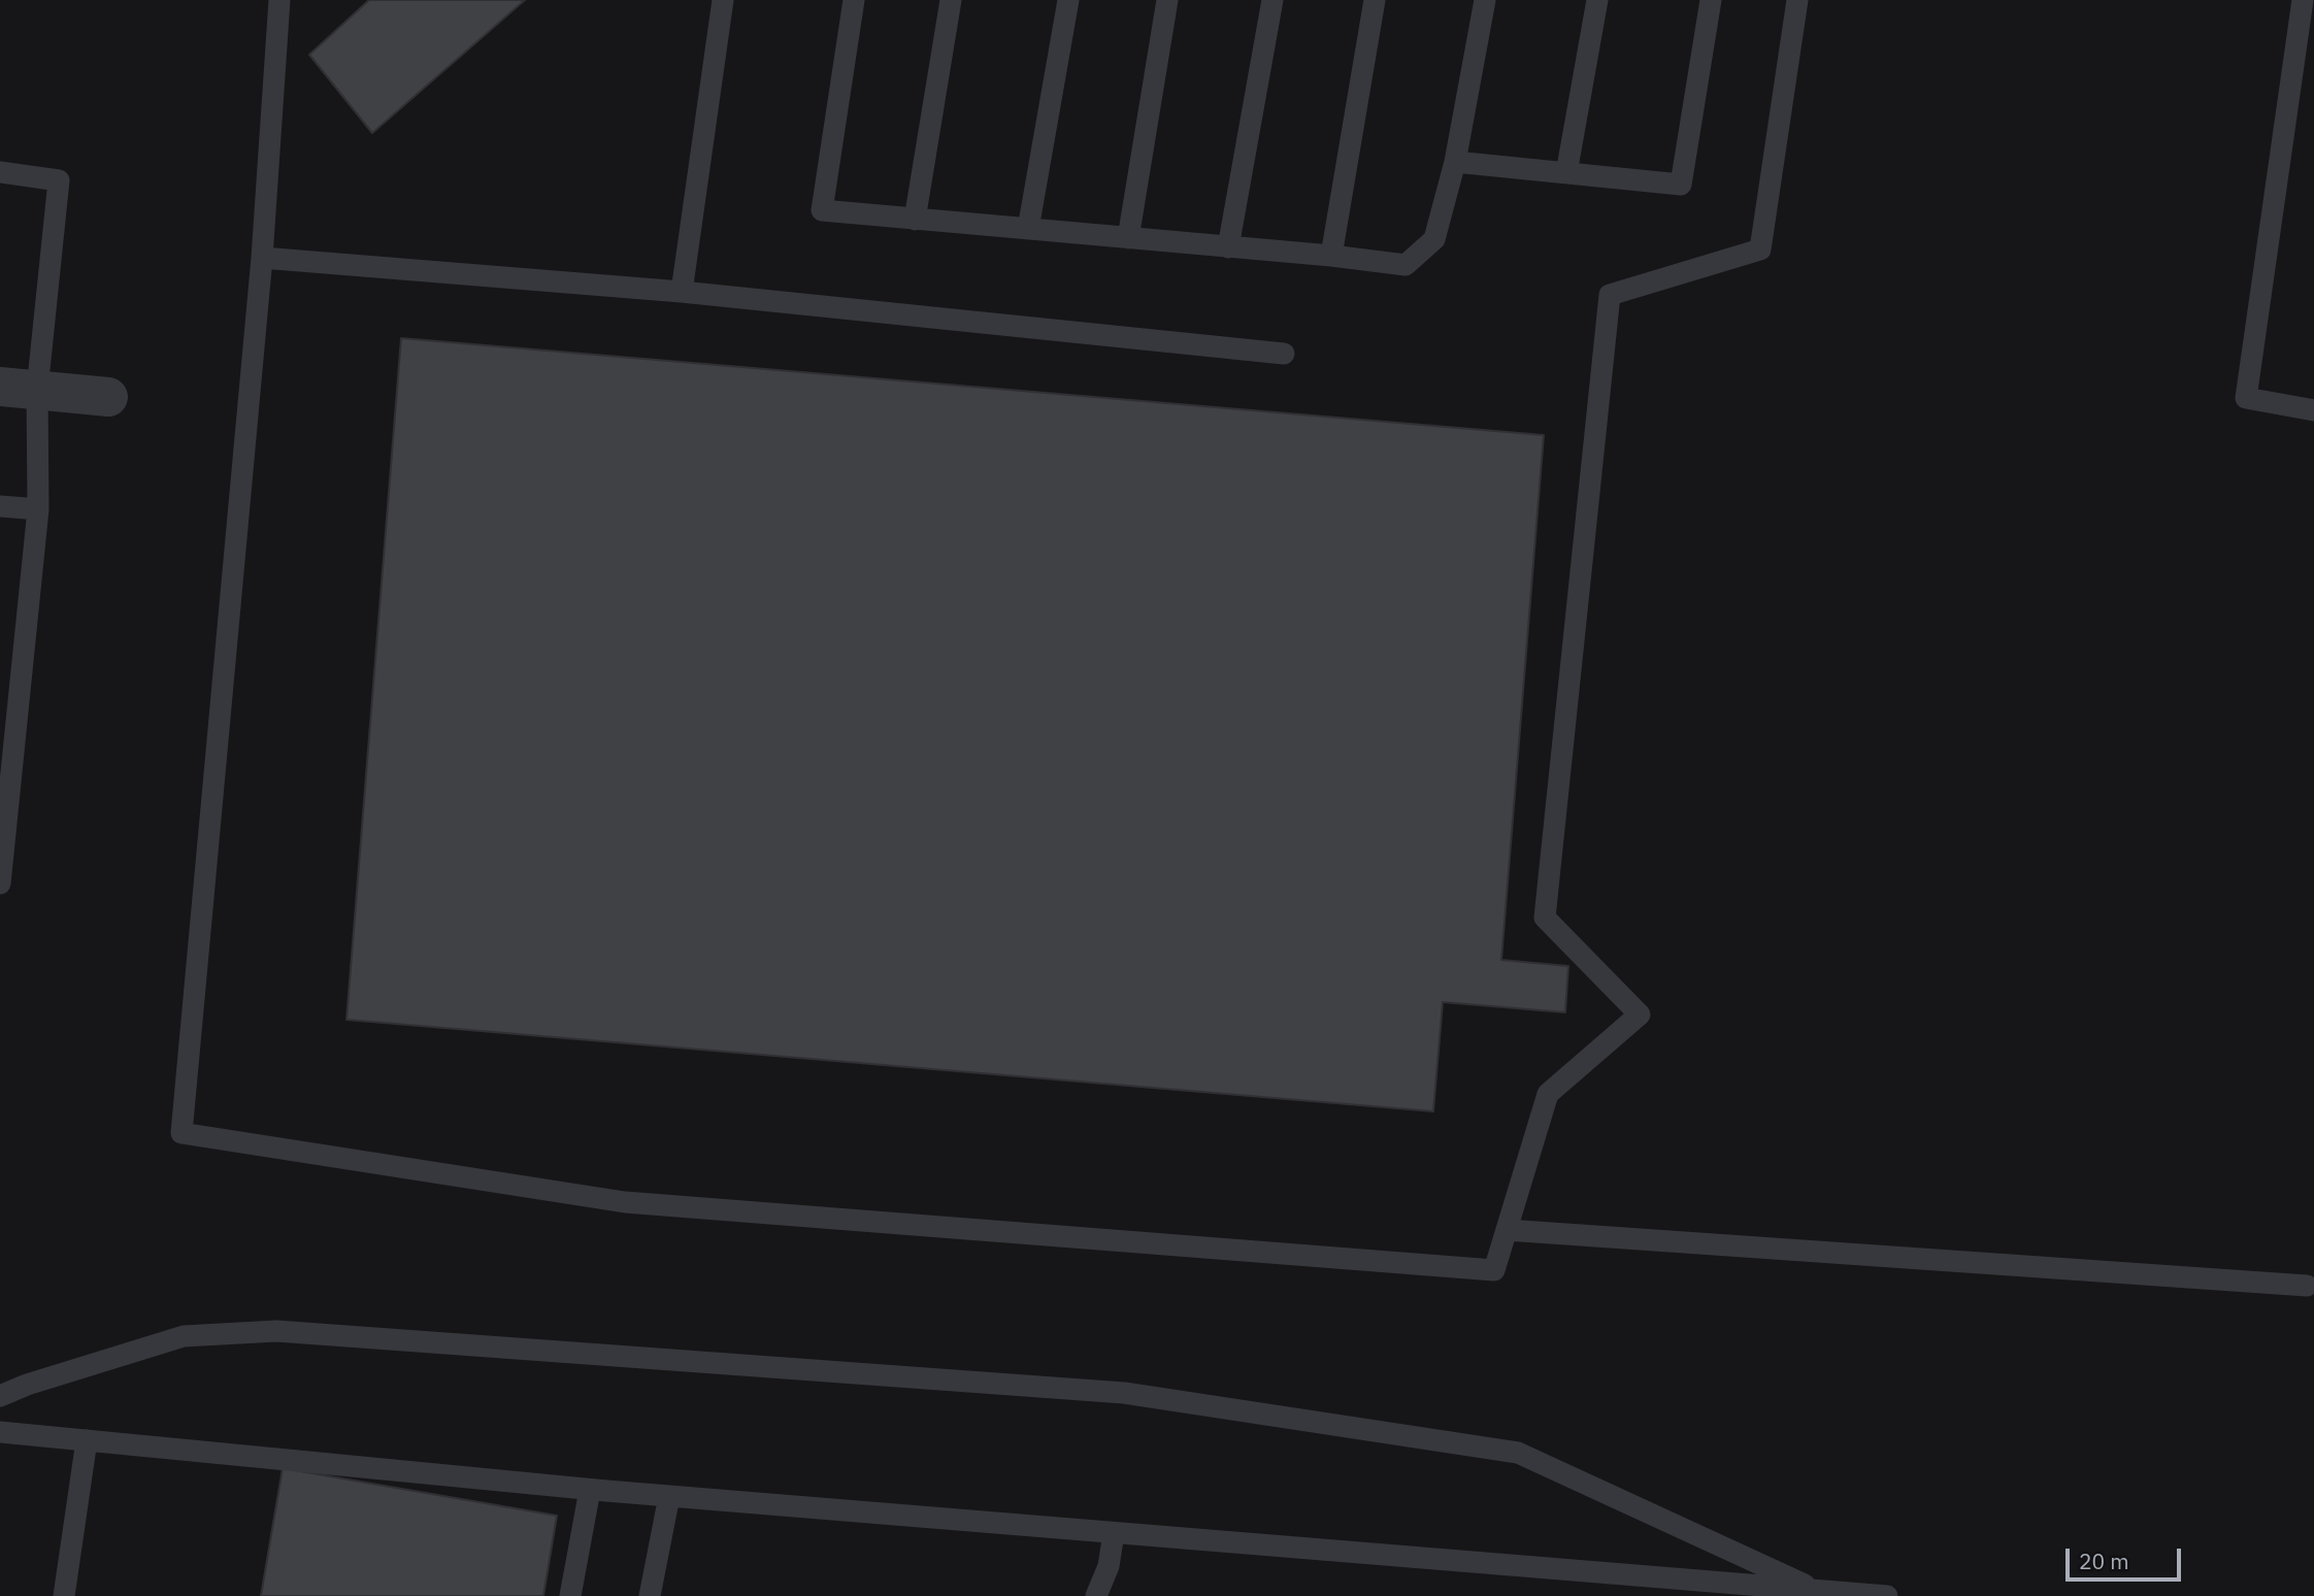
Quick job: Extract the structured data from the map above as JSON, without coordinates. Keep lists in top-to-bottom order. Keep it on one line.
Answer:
{"scale_bar":"20 m"}
